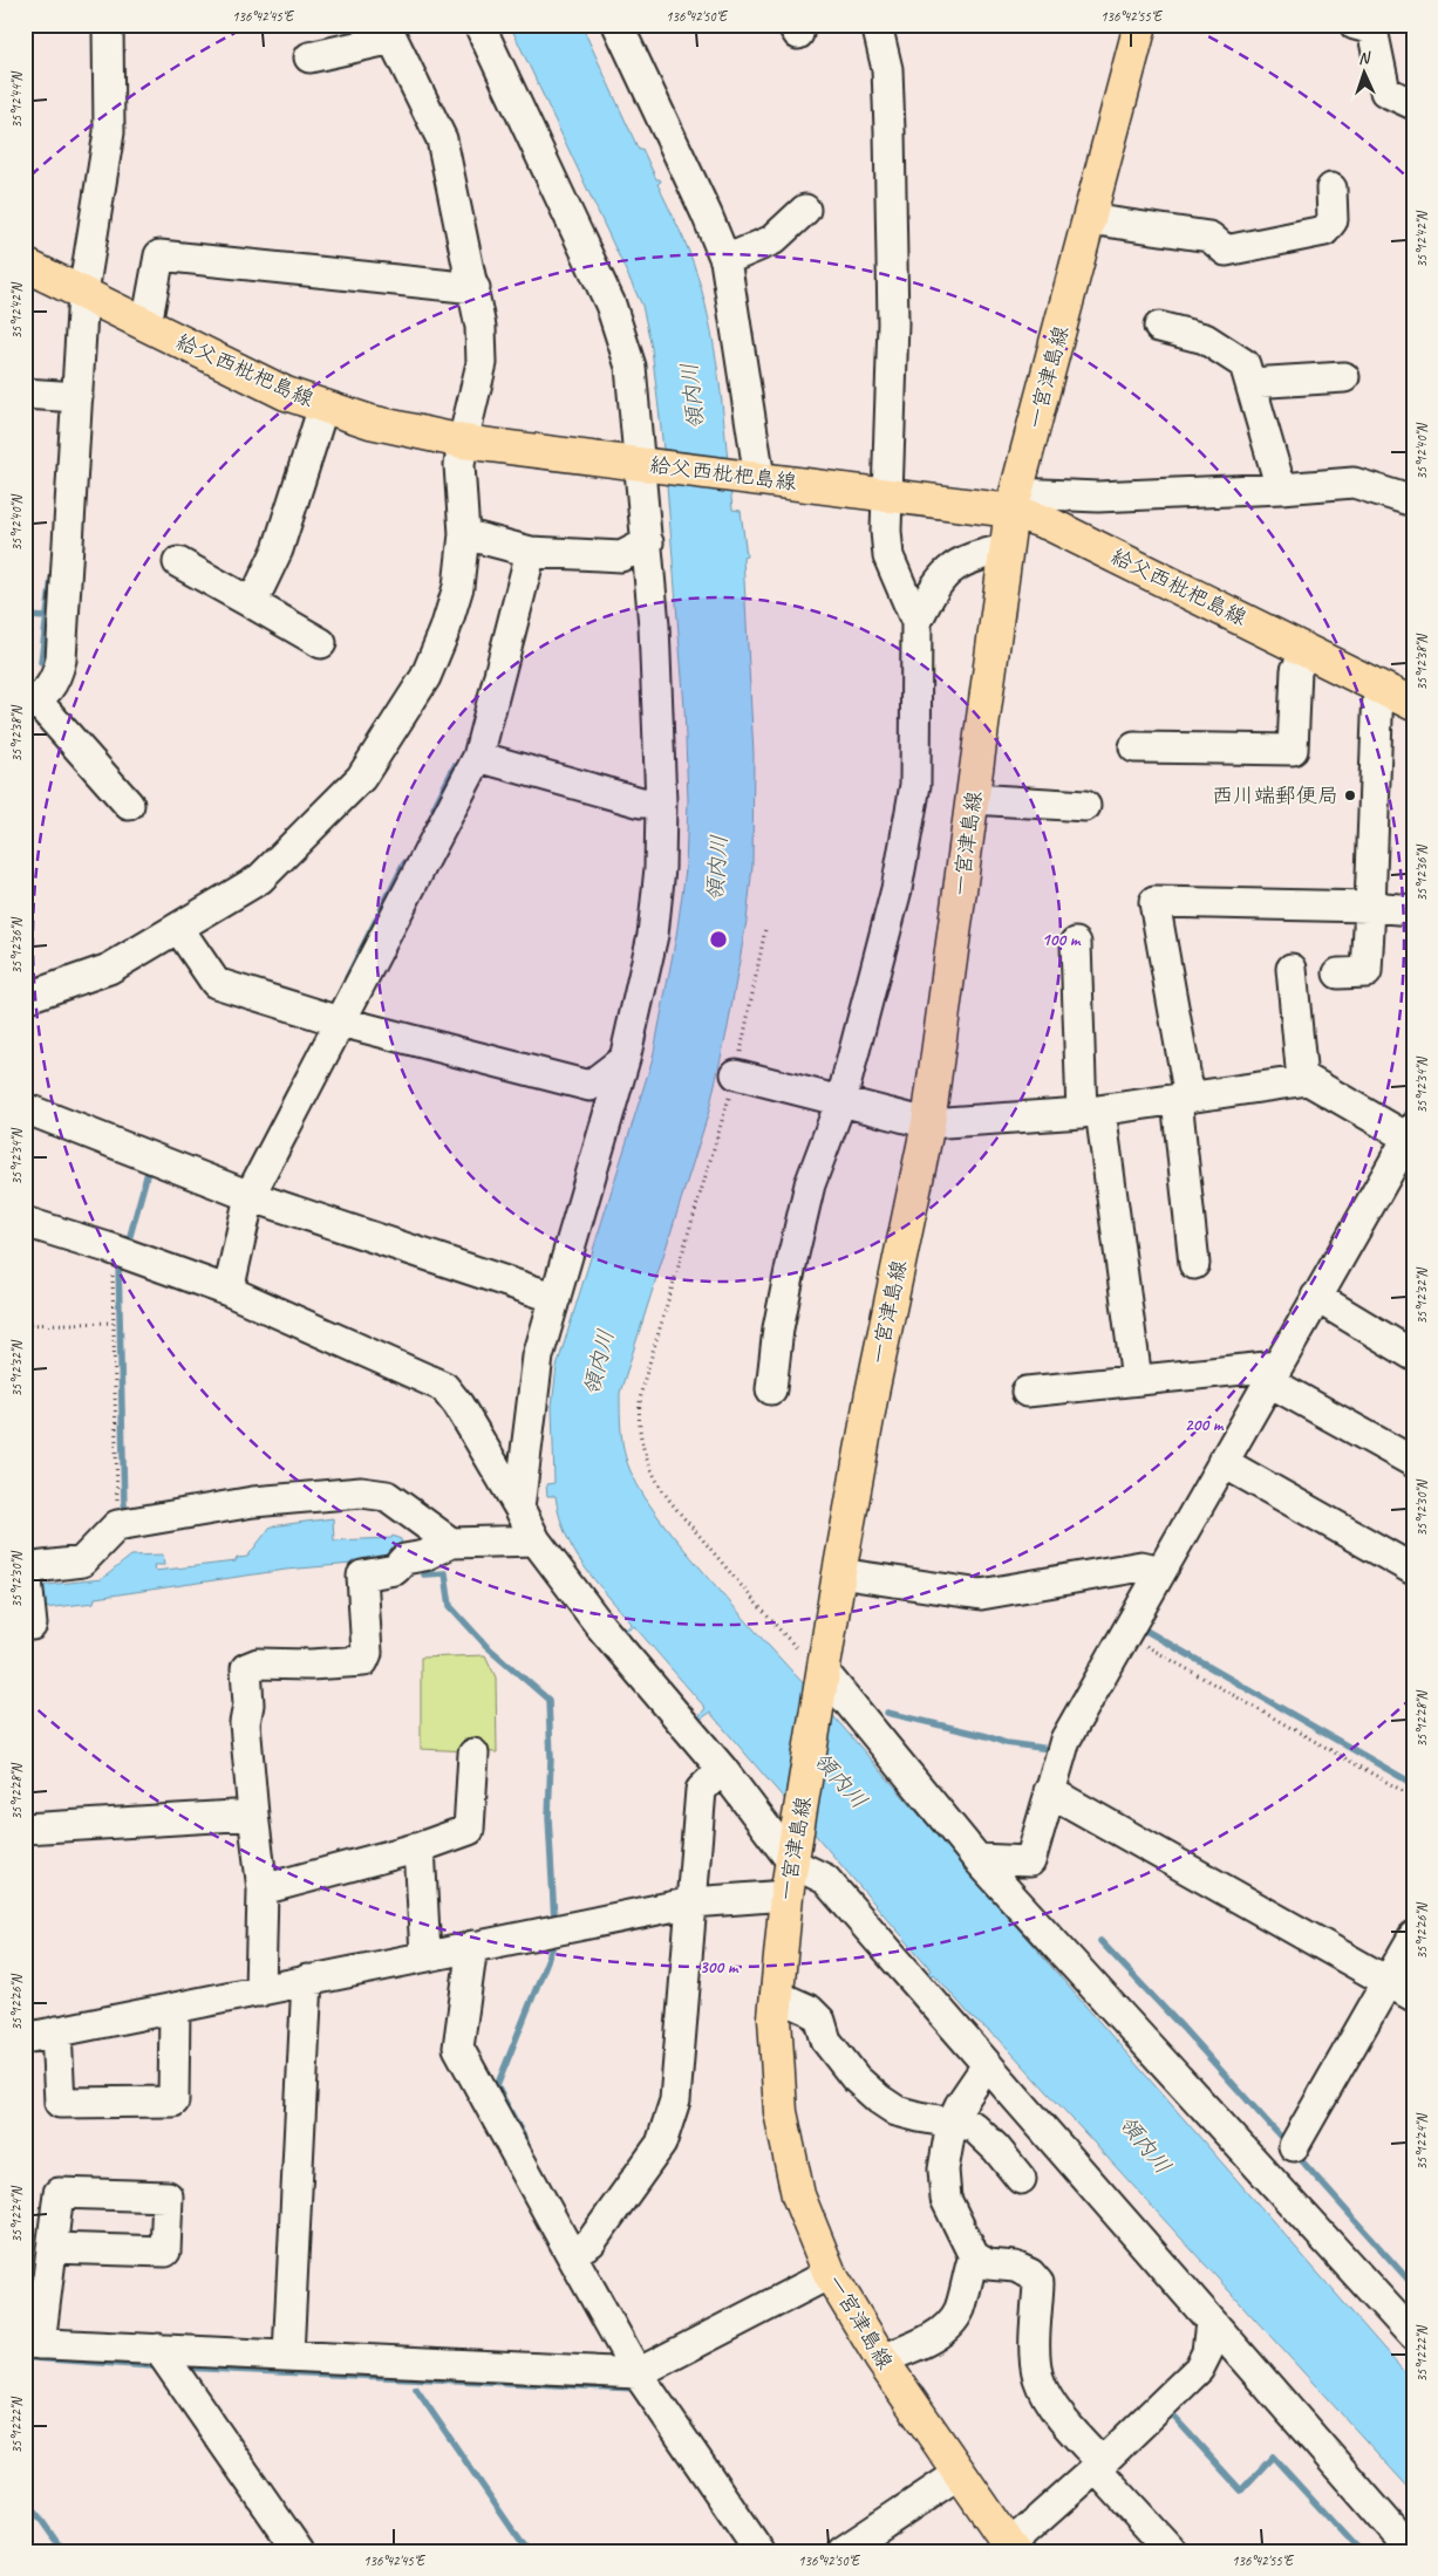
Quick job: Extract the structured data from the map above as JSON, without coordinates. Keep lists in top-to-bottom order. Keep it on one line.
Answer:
{"streets":{"main road":["給父西枇杷島線","一宮津島線"]},"crossings":[["給父西枇杷島線","一宮津島線"]],"water":["領内川"],"places":["西川端郵便局"],"north":"top","coordinates":["136°42'45\"E","136°42'50\"E","136°42'55\"E","35°12'44\"N","35°12'42\"N","35°12'40\"N","35°12'38\"N","35°12'36\"N","35°12'34\"N","35°12'32\"N","35°12'30\"N","35°12'28\"N","35°12'26\"N","35°12'24\"N","35°12'22\"N"],"rings":["100 m","200 m","300 m"]}
